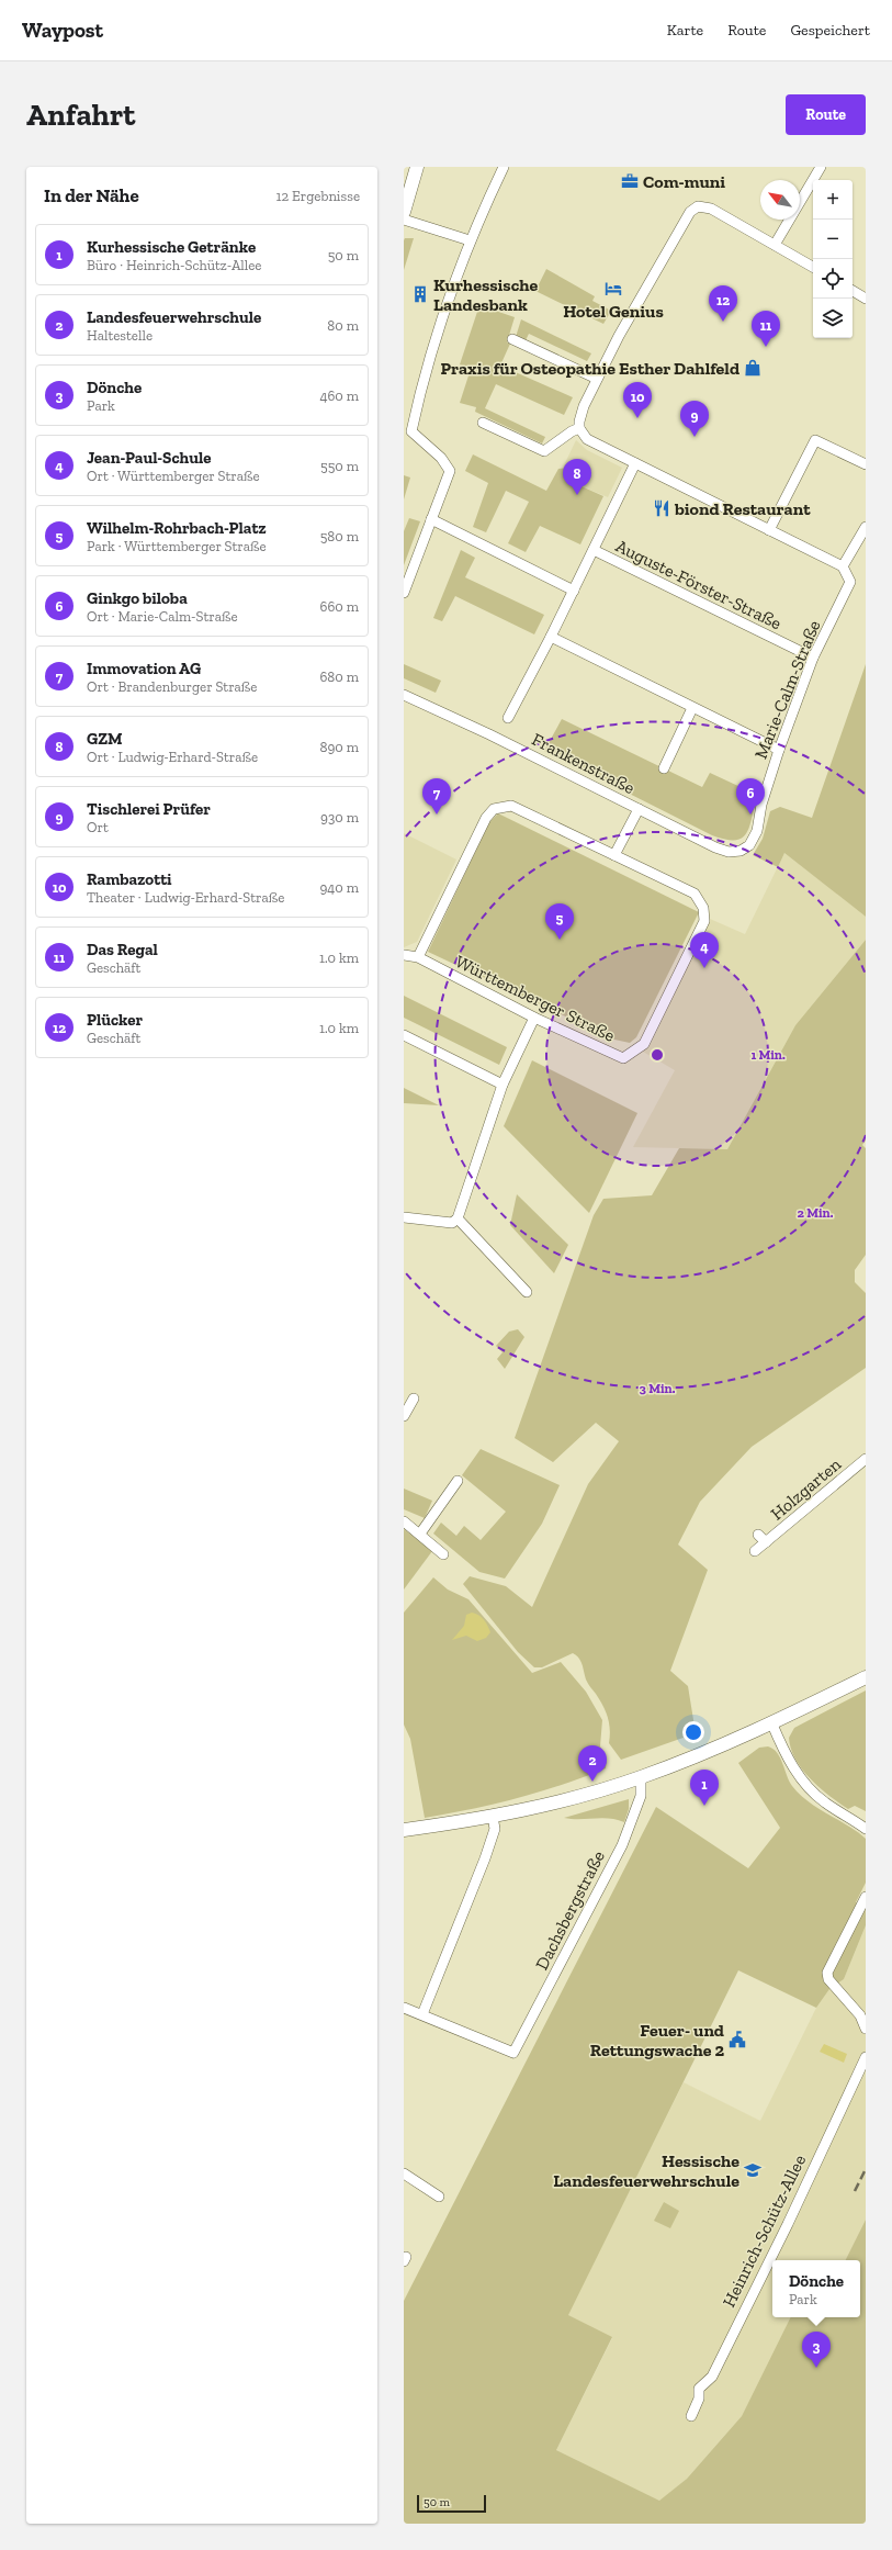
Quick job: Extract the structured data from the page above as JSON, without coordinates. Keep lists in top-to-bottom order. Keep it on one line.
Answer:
{"streets":{"street":["Auguste-Förster-Straße","Marie-Calm-Straße","Frankenstraße","Württemberger Straße","Holzgarten","Dachsbergstraße","Heinrich-Schütz-Allee"]},"crossings":[["Auguste-Förster-Straße","Marie-Calm-Straße"],["Marie-Calm-Straße","Frankenstraße"]],"places":{"office":["Com-muni"],"hotel":["Hotel Genius"],"building":["Kurhessische Landesbank"],"shop":["Praxis für Osteopathie Esther Dahlfeld"],"restaurant":["biond Restaurant"],"public building":["Feuer- und Rettungswache 2"],"school or university":["Hessische Landesfeuerwehrschule"]},"scale_bar":"50 m","north":"top left","page":{"header":"Waypost","nav":["Karte","Route","Gespeichert"],"buttons":"Route","title":"Anfahrt","heading":["In der Nähe","12 Ergebnisse"],"map_buttons":["+","−"],"list":[{"mark":"1","name":"Kurhessische Getränke","note":"Büro · Heinrich-Schütz-Allee","value":"50 m"},{"mark":"2","name":"Landesfeuerwehrschule","note":"Haltestelle","value":"80 m"},{"mark":"3","name":"Dönche","note":"Park","value":"460 m"},{"mark":"4","name":"Jean-Paul-Schule","note":"Ort · Württemberger Straße","value":"550 m"},{"mark":"5","name":"Wilhelm-Rohrbach-Platz","note":"Park · Württemberger Straße","value":"580 m"},{"mark":"6","name":"Ginkgo biloba","note":"Ort · Marie-Calm-Straße","value":"660 m"},{"mark":"7","name":"Immovation AG","note":"Ort · Brandenburger Straße","value":"680 m"},{"mark":"8","name":"GZM","note":"Ort · Ludwig-Erhard-Straße","value":"890 m"},{"mark":"9","name":"Tischlerei Prüfer","note":"Ort","value":"930 m"},{"mark":"10","name":"Rambazotti","note":"Theater · Ludwig-Erhard-Straße","value":"940 m"},{"mark":"11","name":"Das Regal","note":"Geschäft","value":"1.0 km"},{"mark":"12","name":"Plücker","note":"Geschäft","value":"1.0 km"}],"pins":["12","11","10","9","8","6","7","5","4","2","1","3"],"popup":["Dönche","Park"],"scale":"50 m"},"rings":["1 Min.","2 Min.","3 Min."]}
